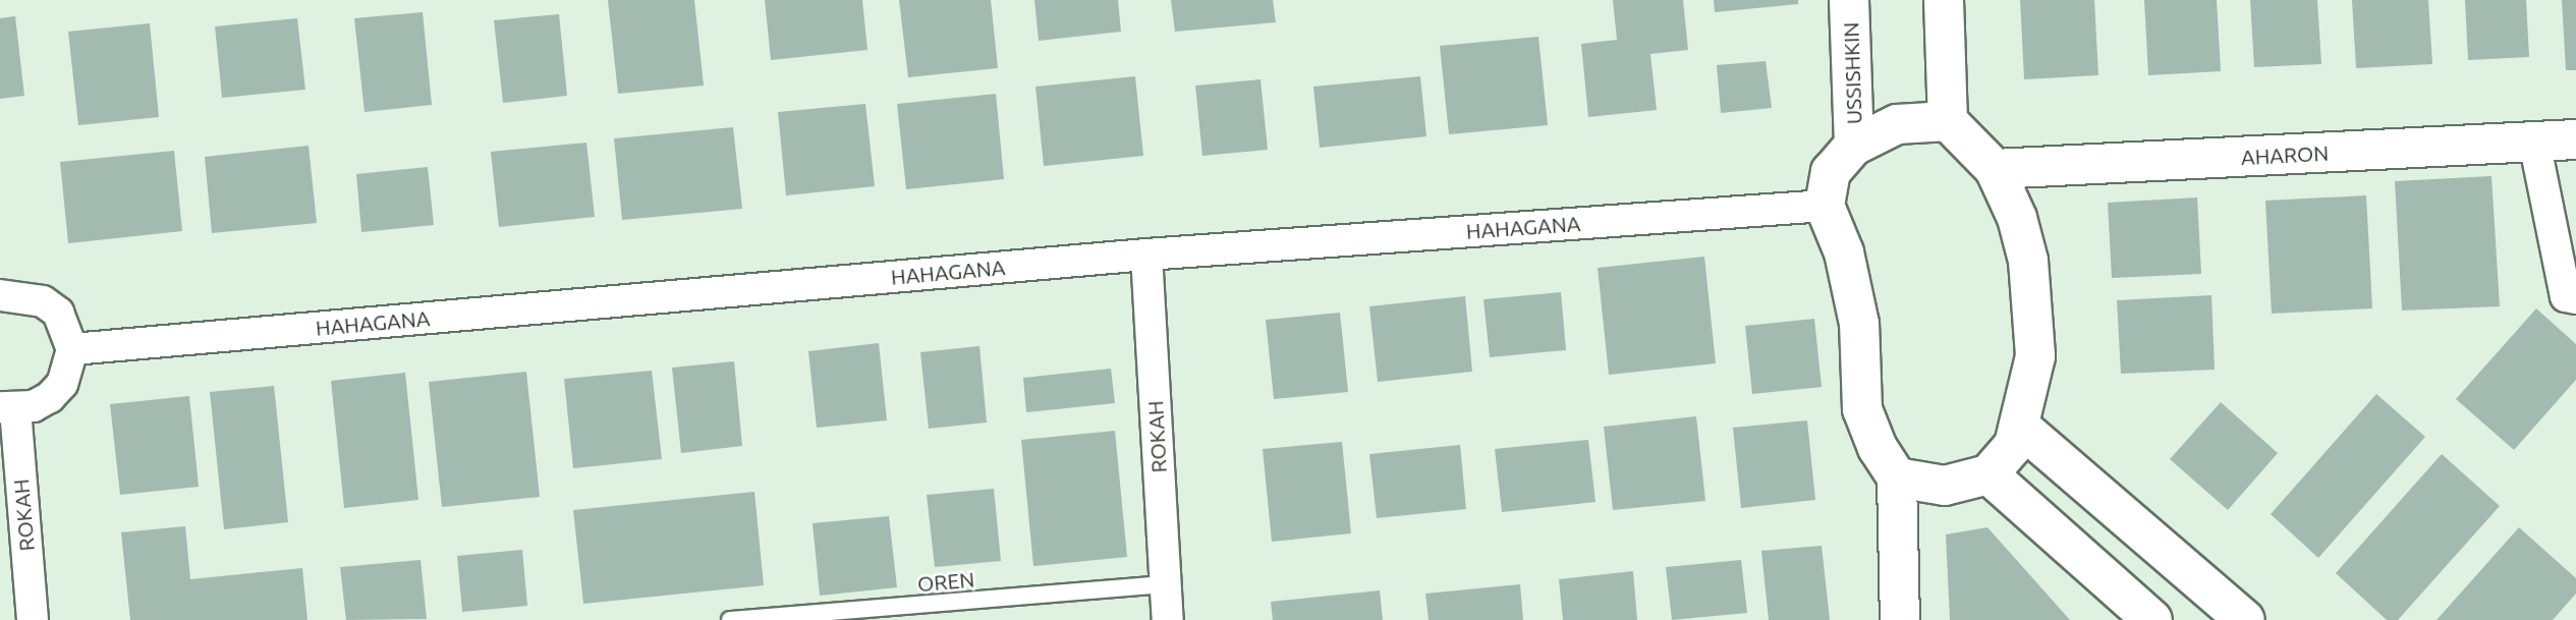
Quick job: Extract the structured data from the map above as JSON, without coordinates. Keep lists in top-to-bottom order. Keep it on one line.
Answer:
{"streets":{"street":["USSISHKIN","AHARON","HAHAGANA","ROKAH"],"lane":["OREN"]},"crossings":[["HAHAGANA","ROKAH"],["ROKAH","OREN"]]}
